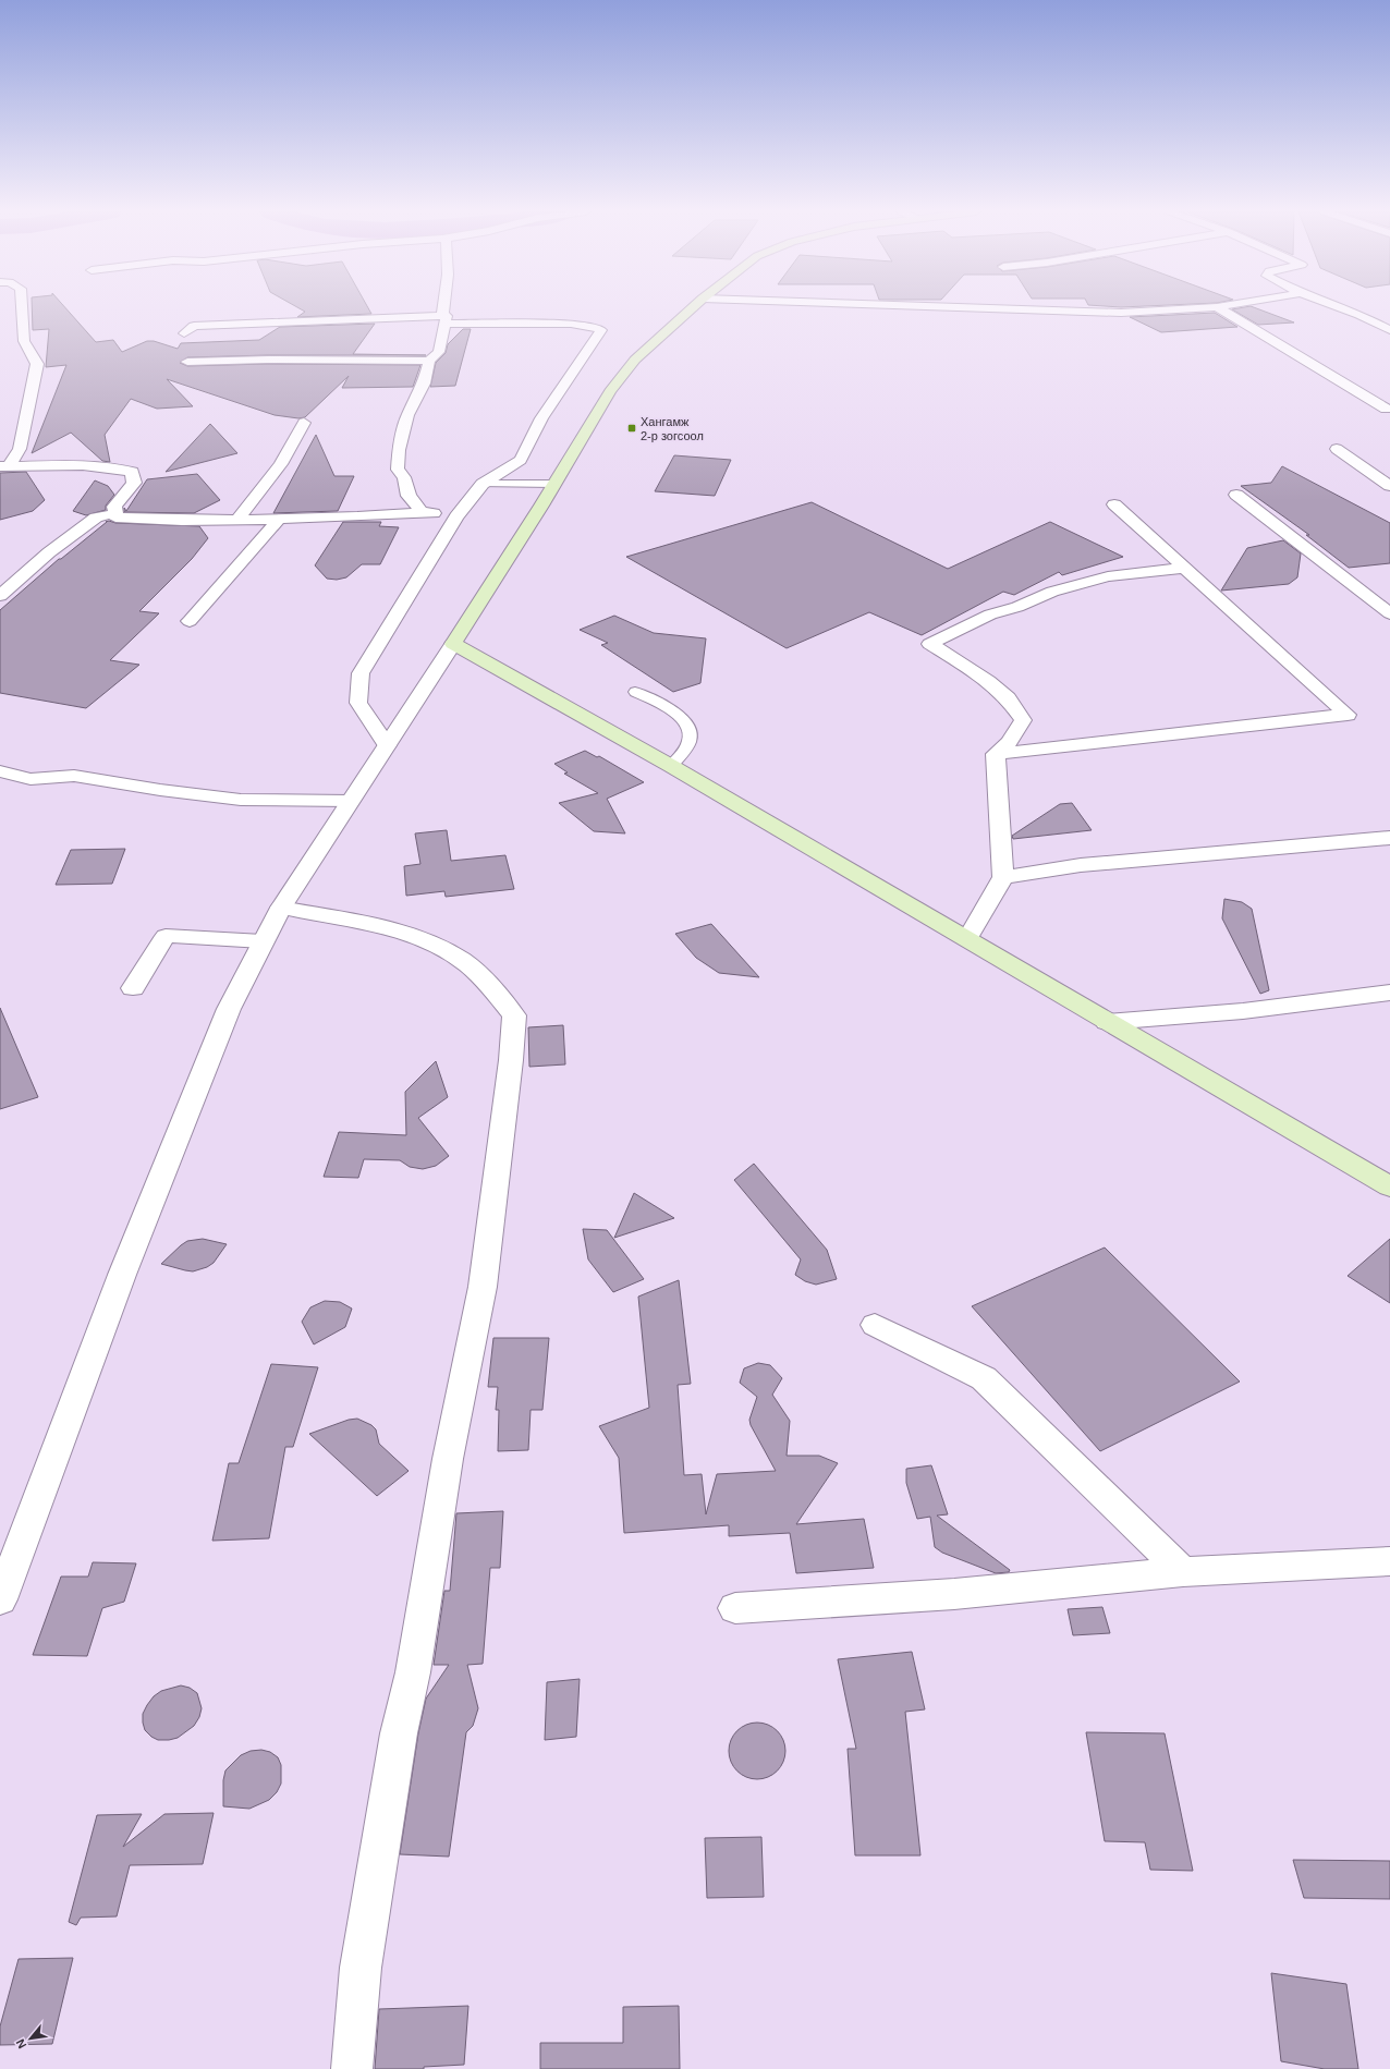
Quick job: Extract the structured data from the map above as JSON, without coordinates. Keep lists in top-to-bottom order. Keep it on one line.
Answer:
{"places":{"transit":["Хангамж 2-р зогсоол"]},"north":"bottom left"}
